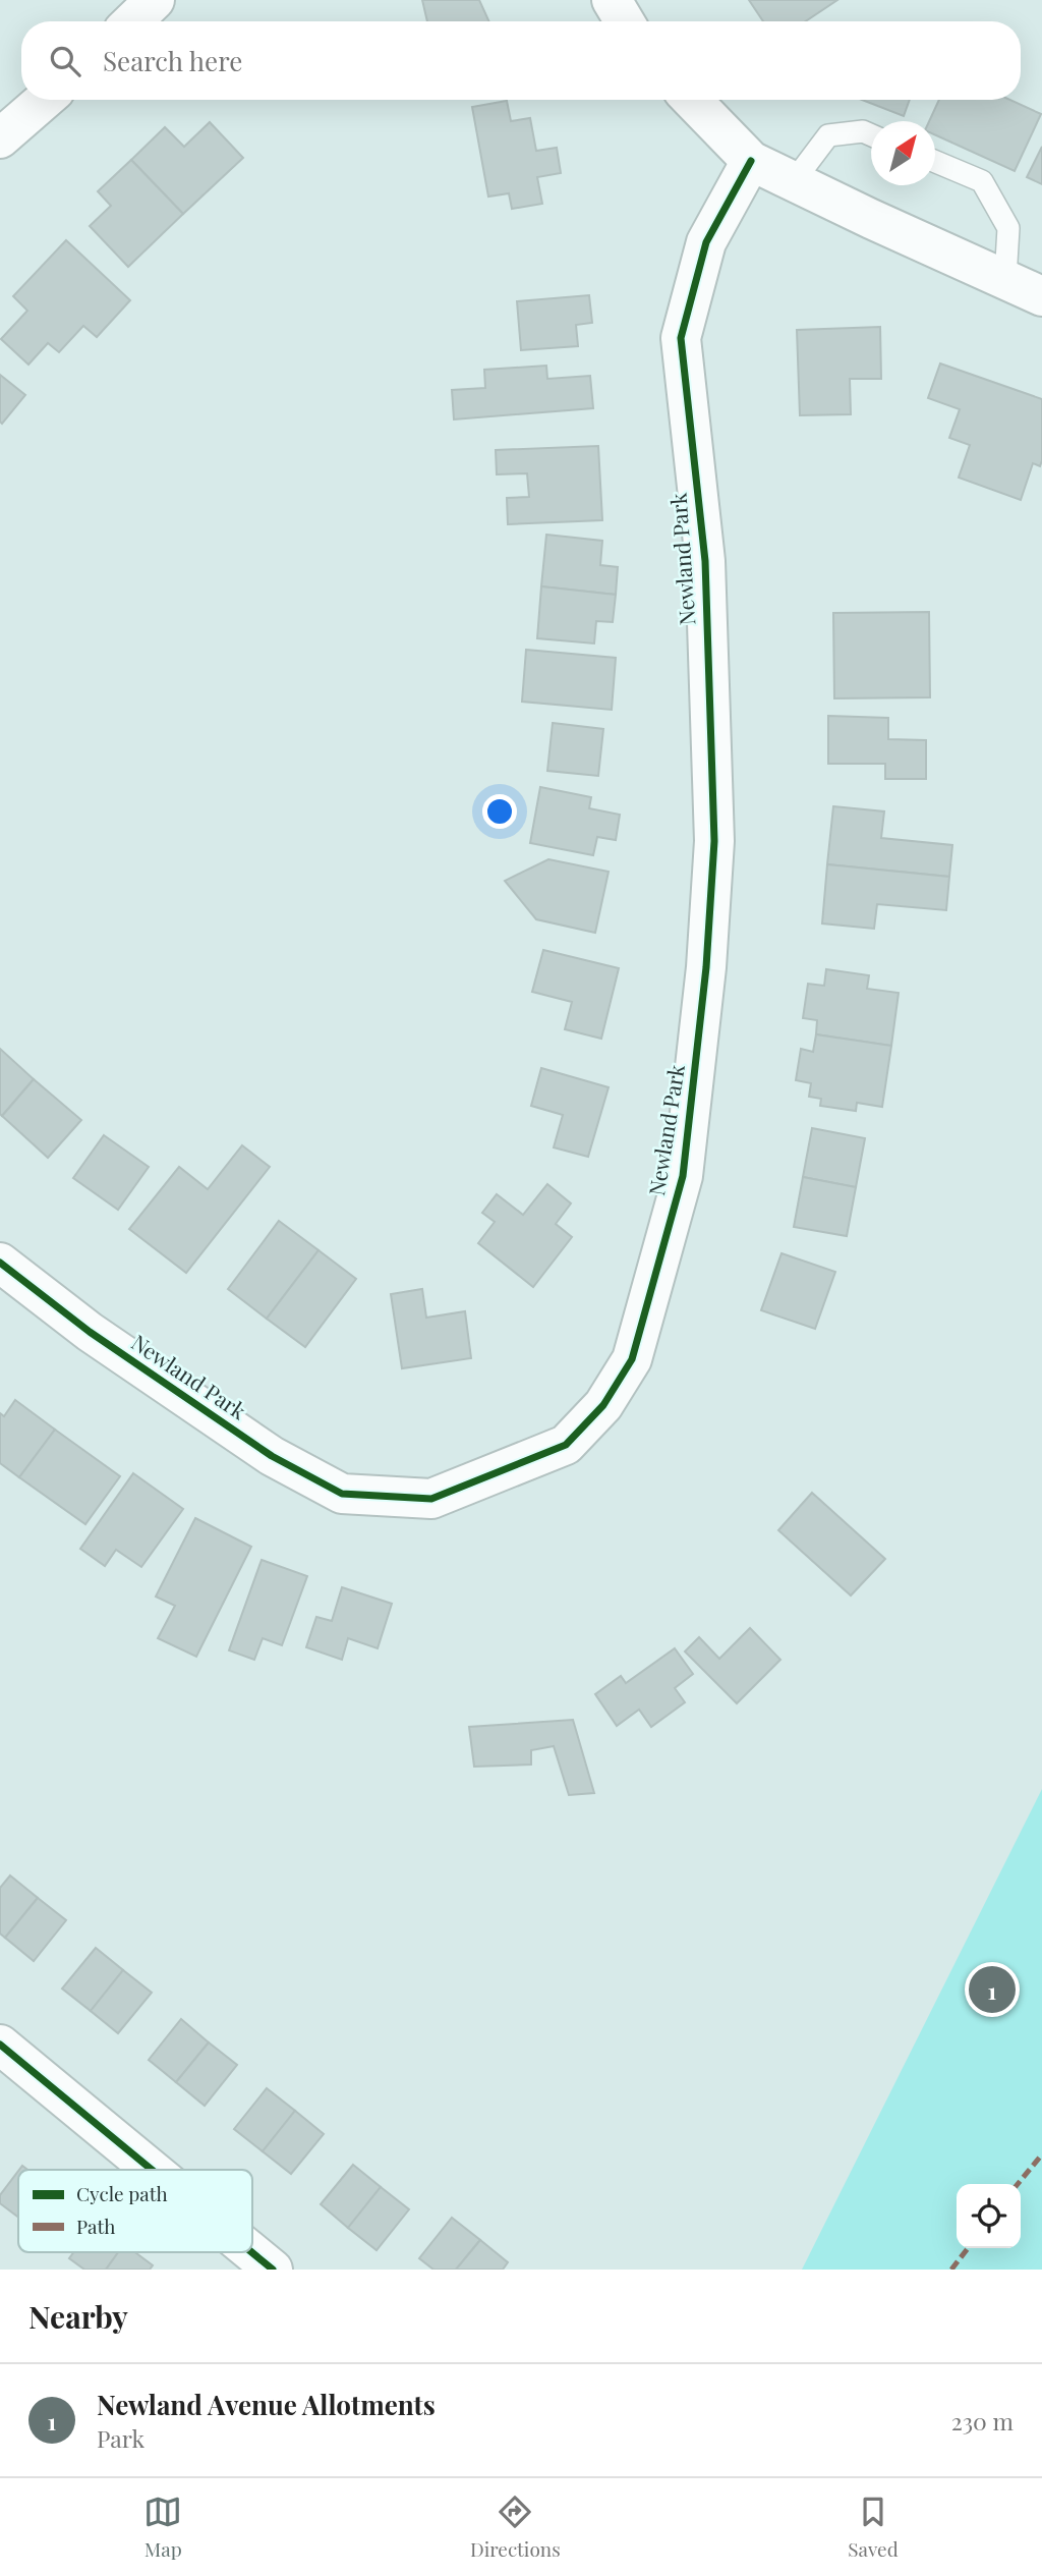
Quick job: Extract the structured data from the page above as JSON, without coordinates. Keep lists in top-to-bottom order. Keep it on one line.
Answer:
{"streets":{"street":["Newland Park"]},"legend":["Cycle path","Path"],"north":"top right","page":{"search":"Search here","pins":"1","heading":"Nearby","list":[{"mark":"1","name":"Newland Avenue Allotments","note":"Park","value":"230 m"}],"nav":["Map","Directions","Saved"]}}
